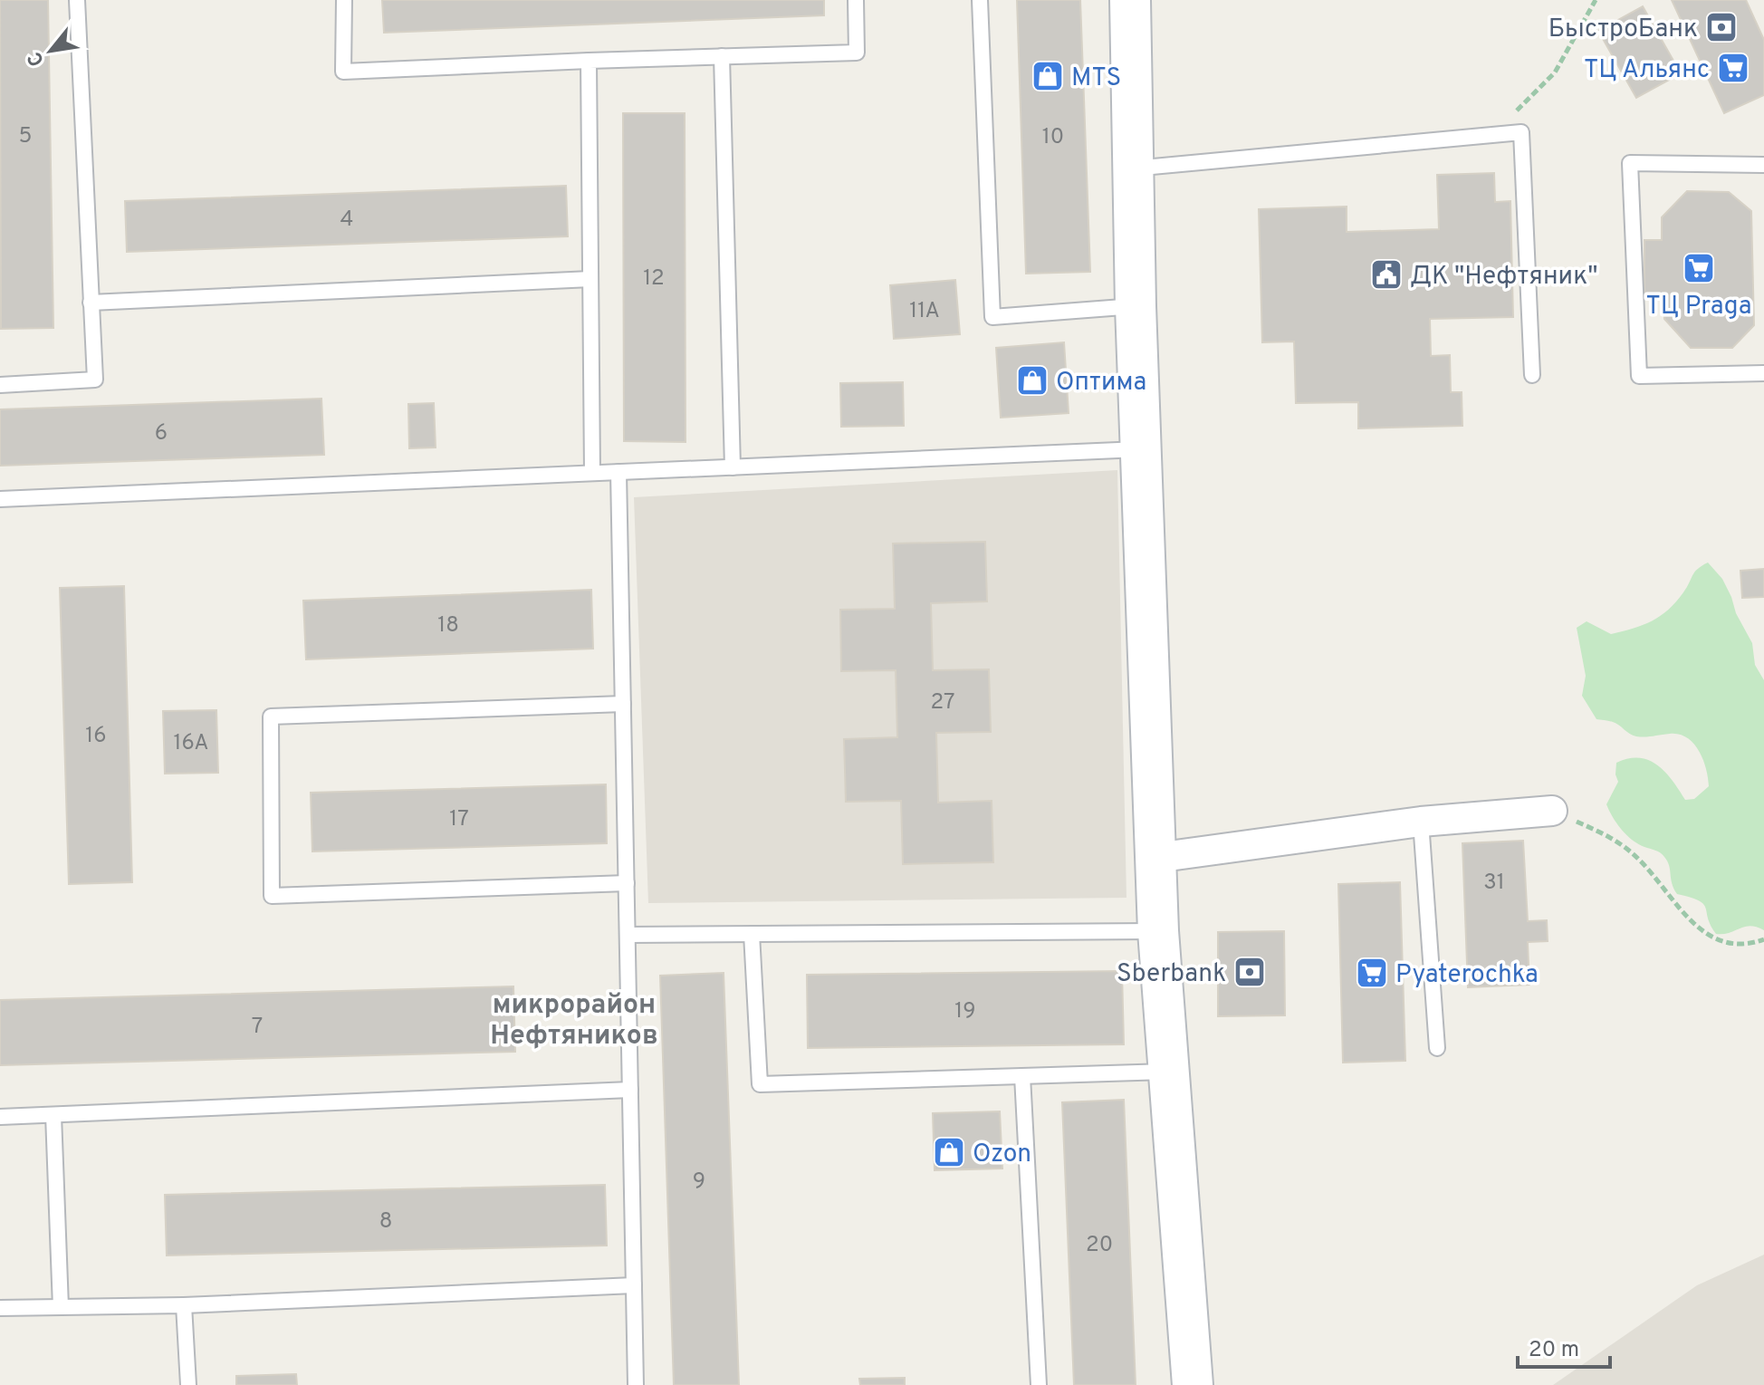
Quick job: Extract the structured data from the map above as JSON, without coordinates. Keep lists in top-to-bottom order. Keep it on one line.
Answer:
{"districts":["микрорайон Нефтяников"],"places":{"bank":["БыстроБанк","Sberbank"],"supermarket":["ТЦ Альянс","ТЦ Praga","Pyaterochka"],"shop":["MTS","Оптима","Ozon"],"public building":["ДК \"Нефтяник\""]},"house_numbers":["5","10","4","12","11А","6","18","27","16","16А","17","31","19","7","9","8","20"],"scale_bar":"20 m","north":"bottom left"}
